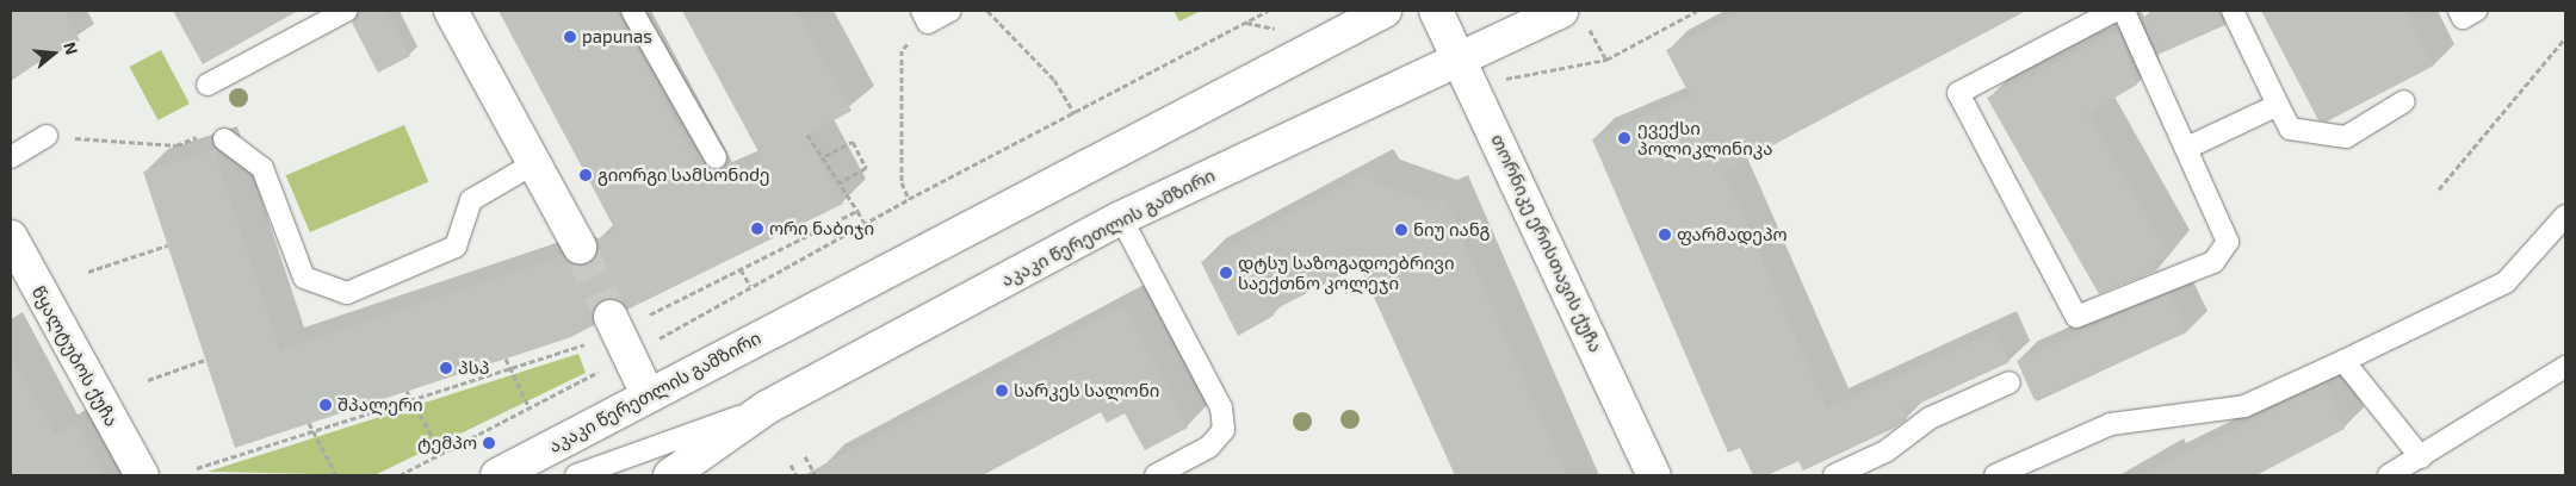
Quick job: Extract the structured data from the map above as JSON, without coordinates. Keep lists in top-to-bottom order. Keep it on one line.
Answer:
{"streets":{"main road":["აკაკი წერეთლის გამზირი","თორნიკე ერისთავის ქუჩა","წყალტუბოს ქუჩა"]},"crossings":[["აკაკი წერეთლის გამზირი","თორნიკე ერისთავის ქუჩა"]],"places":["papunas","ევექსი პოლიკლინიკა","გიორგი სამსონიძე","ორი ნაბიჯი","ნიუ იანგ","ფარმადეპო","დტსუ საზოგადოებრივი საექთნო კოლეჯი","პსპ","სარკეს სალონი","შპალერი","ტემპო"],"north":"right"}
